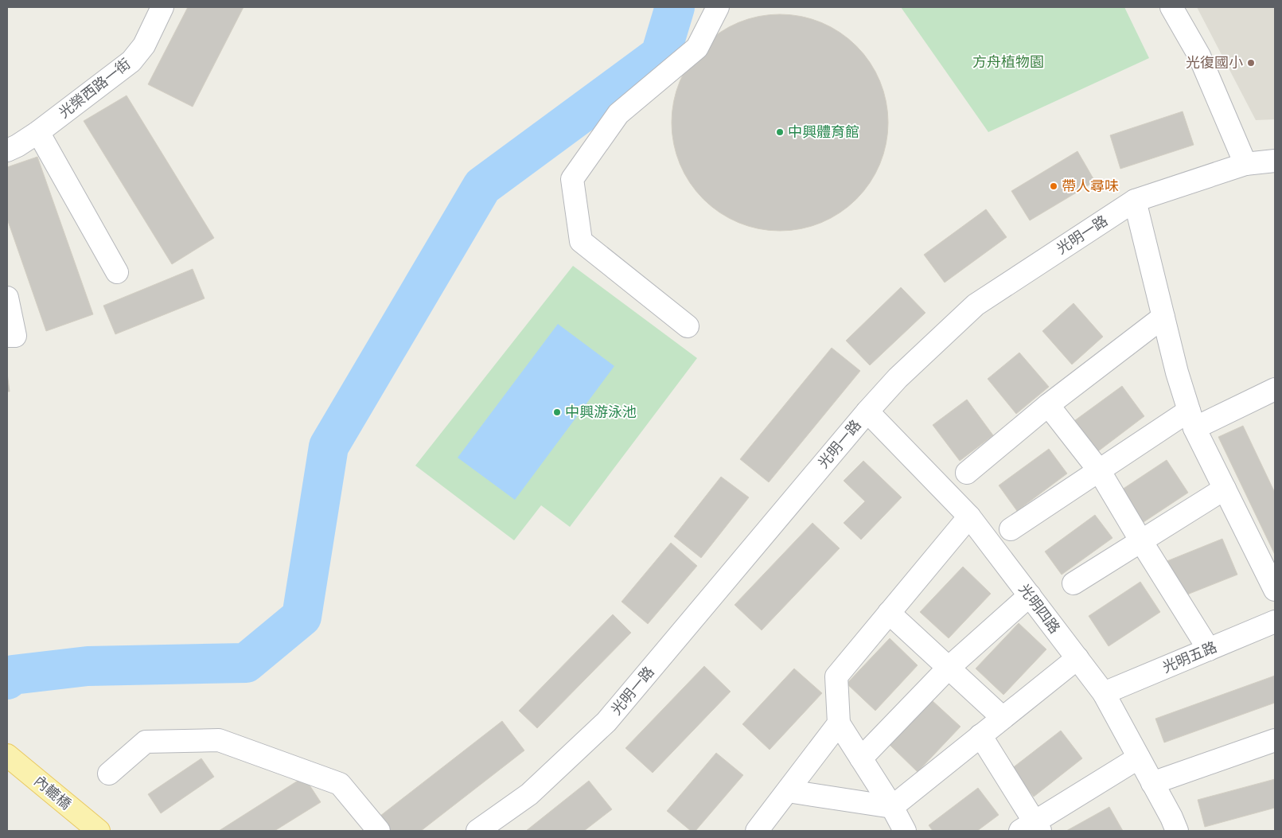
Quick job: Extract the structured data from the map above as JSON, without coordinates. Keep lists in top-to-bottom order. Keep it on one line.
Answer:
{"streets":{"main road":["內轆橋"],"street":["光榮西路一街","光明一路","光明四路","光明五路"]},"crossings":[["光明一路","光明四路"],["光明四路","光明五路"]],"parks":["方舟植物園"],"places":["光復國小","中興體育館","帶人尋味","中興游泳池"]}
